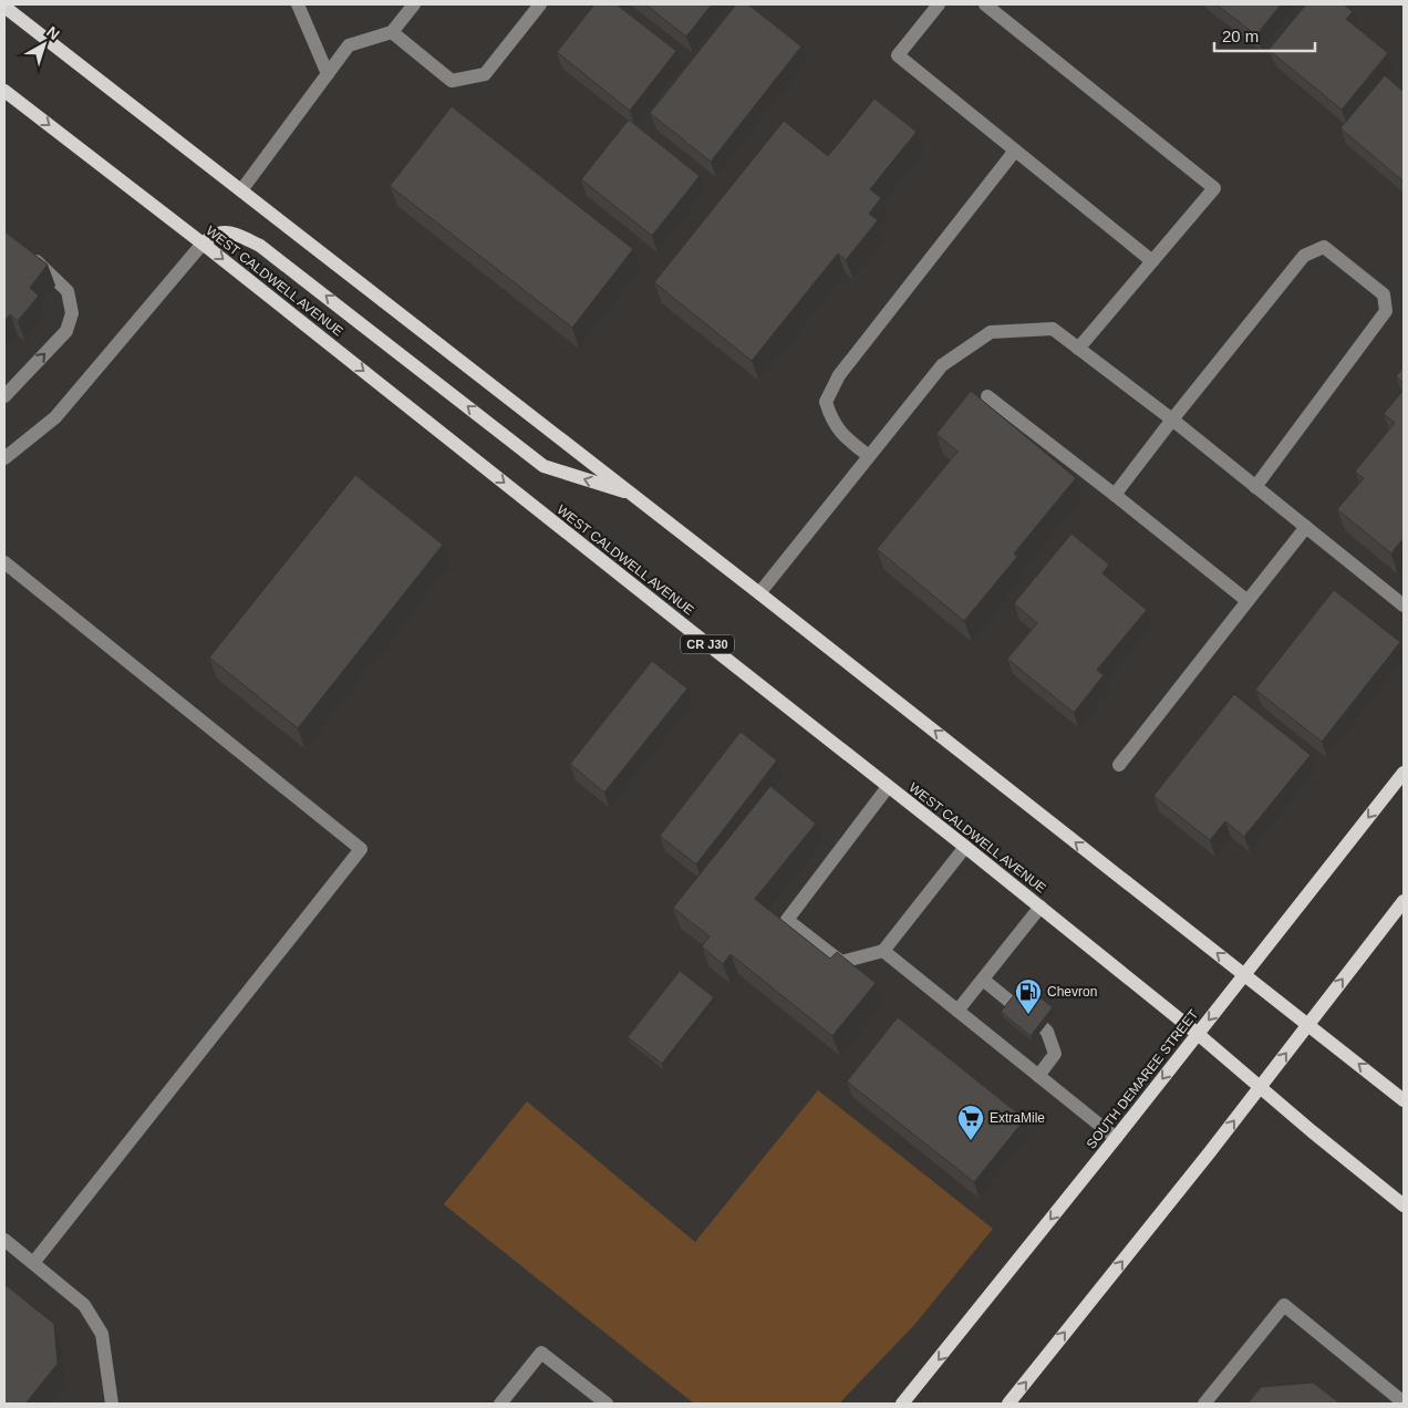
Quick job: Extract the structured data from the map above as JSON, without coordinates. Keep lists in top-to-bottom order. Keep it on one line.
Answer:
{"streets":{"main road":["WEST CALDWELL AVENUE","CR J30","SOUTH DEMAREE STREET"]},"crossings":[["WEST CALDWELL AVENUE","SOUTH DEMAREE STREET"]],"places":{"fuel station":["Chevron"],"supermarket":["ExtraMile"]},"scale_bar":"20 m","north":"top right"}
